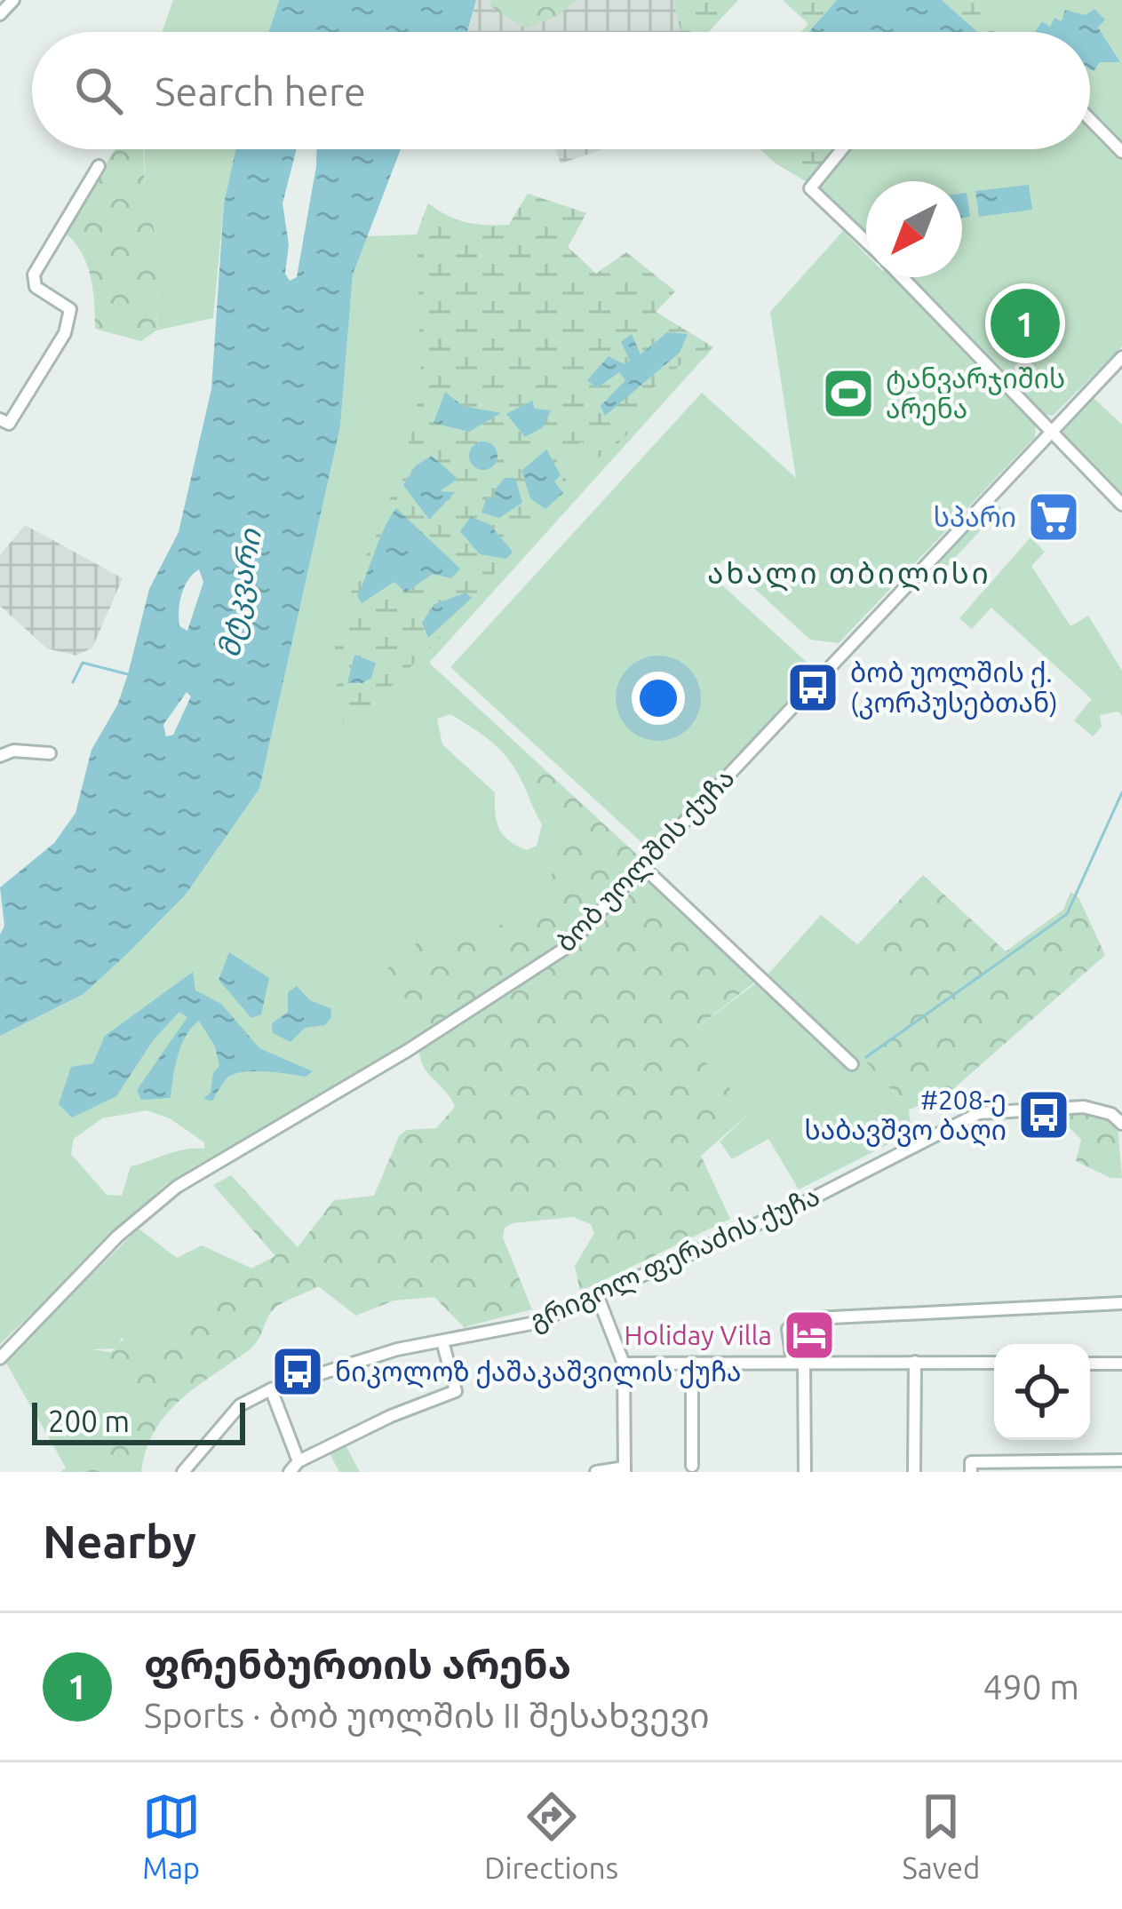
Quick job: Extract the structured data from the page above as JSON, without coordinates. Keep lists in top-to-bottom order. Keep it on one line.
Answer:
{"streets":{"street":["ბობ უოლშის ქუჩა","გრიგოლ ფერაძის ქუჩა"]},"districts":["ახალი თბილისი"],"water":["მტკვარი"],"places":{"sports":["ტანვარჯიშის არენა"],"supermarket":["სპარი"],"bus stop":["ბობ უოლშის ქ. (კორპუსებთან)","#208-ე საბავშვო ბაღი","ნიკოლოზ ქაშაკაშვილის ქუჩა"],"hotel":["Holiday Villa"]},"scale_bar":"200 m","north":"bottom left","page":{"search":"Search here","pins":"1","scale":"200 m","heading":"Nearby","list":[{"mark":"1","name":"ფრენბურთის არენა","note":"Sports · ბობ უოლშის II შესახვევი","value":"490 m"}],"nav":["Map","Directions","Saved"]}}
